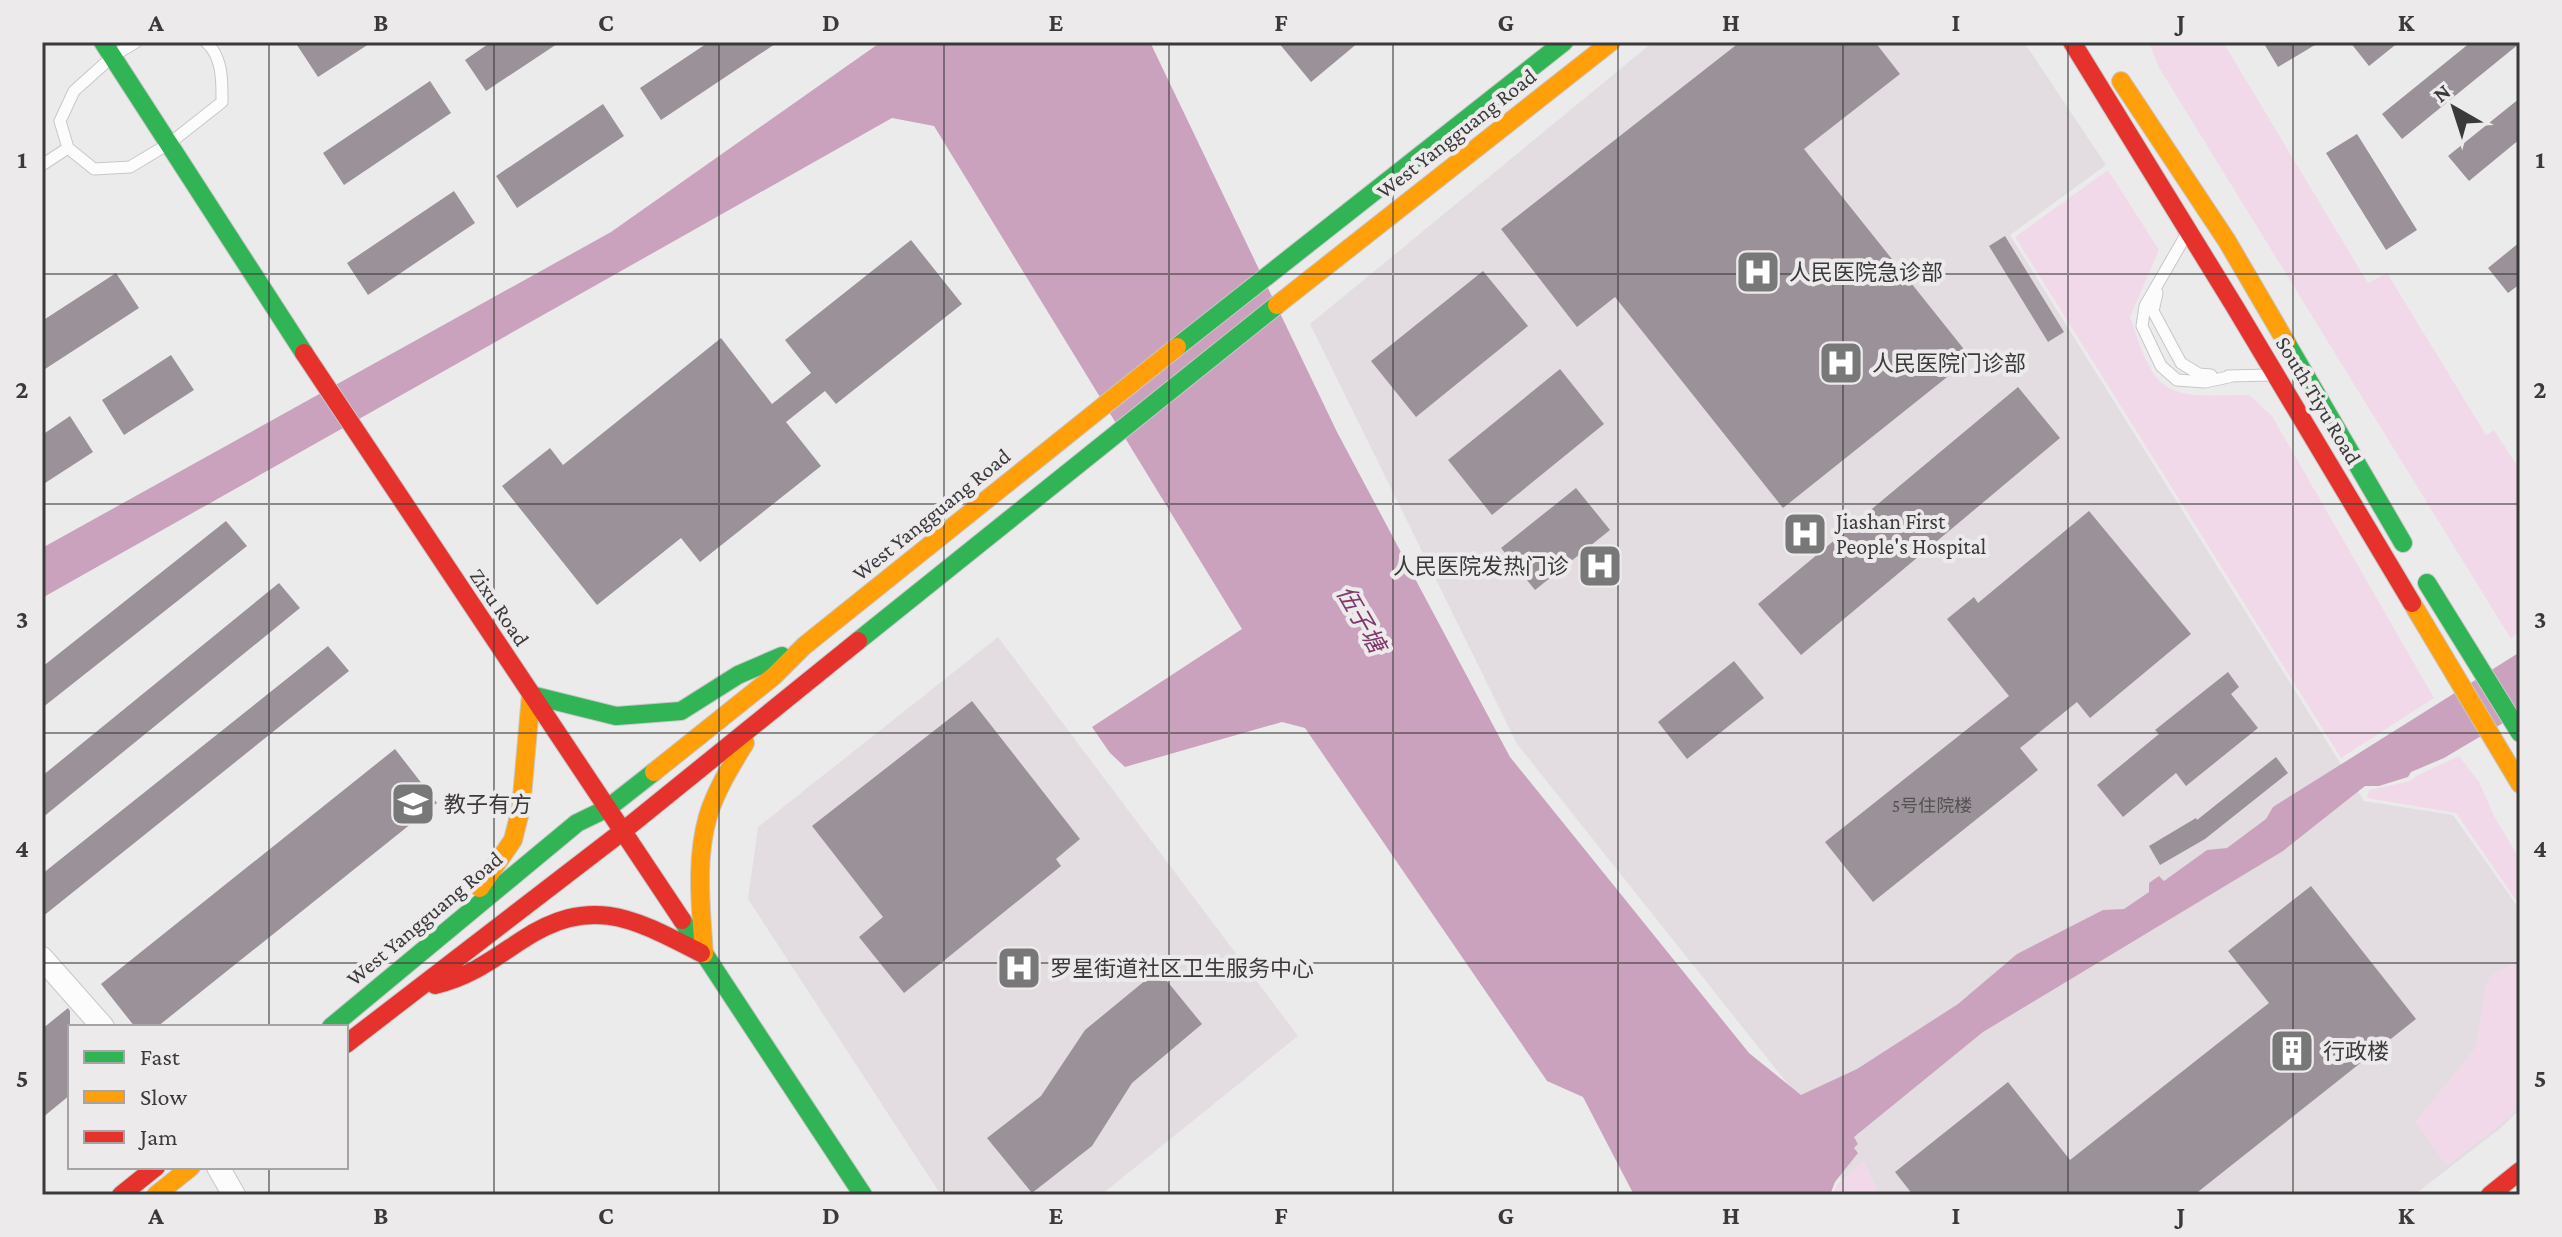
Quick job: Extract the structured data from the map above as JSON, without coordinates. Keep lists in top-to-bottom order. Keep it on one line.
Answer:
{"streets":{"main road":["West Yangguang Road","South Tiyu Road","Zixu Road"]},"crossings":[["West Yangguang Road","Zixu Road"]],"water":["伍子塘"],"places":{"hospital":["人民医院急诊部","人民医院门诊部","Jiashan First People's Hospital","人民医院发热门诊","罗星街道社区卫生服务中心"],"school or university":["教子有方"],"building":["行政楼"]},"house_numbers":["5号住院楼"],"legend":["Fast","Slow","Jam"],"north":"top left","grid":{"columns":["A","B","C","D","E","F","G","H","I","J","K"],"rows":["1","2","3","4","5"]}}
